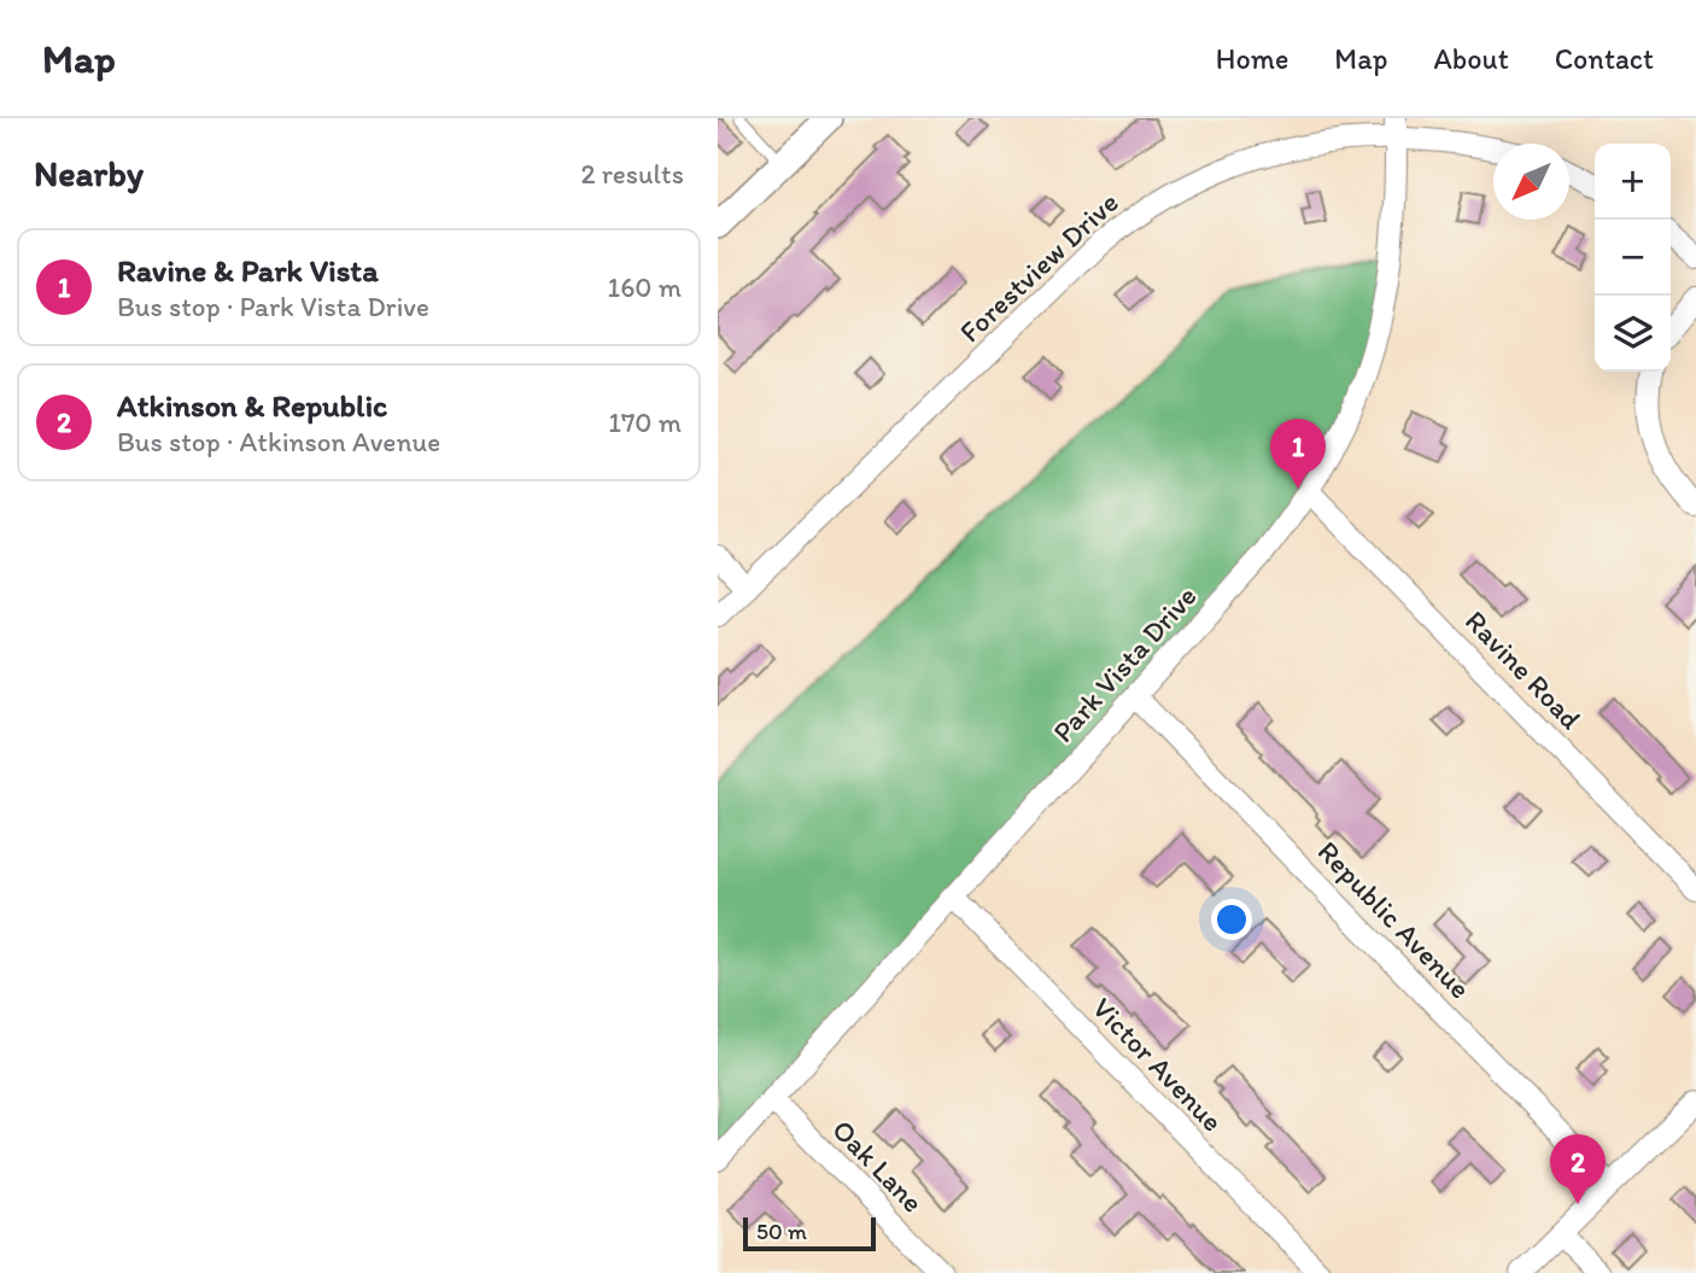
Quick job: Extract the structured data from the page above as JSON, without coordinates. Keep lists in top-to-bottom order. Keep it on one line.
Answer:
{"streets":{"street":["Forestview Drive","Park Vista Drive","Ravine Road","Republic Avenue","Victor Avenue","Oak Lane"]},"crossings":[["Forestview Drive","Park Vista Drive"],["Park Vista Drive","Ravine Road"],["Park Vista Drive","Republic Avenue"],["Park Vista Drive","Victor Avenue"],["Park Vista Drive","Oak Lane"]],"scale_bar":"50 m","north":"bottom left","page":{"header":"Map","nav":["Home","Map","About","Contact"],"heading":["Nearby","2 results"],"map_buttons":["+","−"],"list":[{"mark":"1","name":"Ravine & Park Vista","note":"Bus stop · Park Vista Drive","value":"160 m"},{"mark":"2","name":"Atkinson & Republic","note":"Bus stop · Atkinson Avenue","value":"170 m"}],"pins":["1","2"],"scale":"50 m"}}
